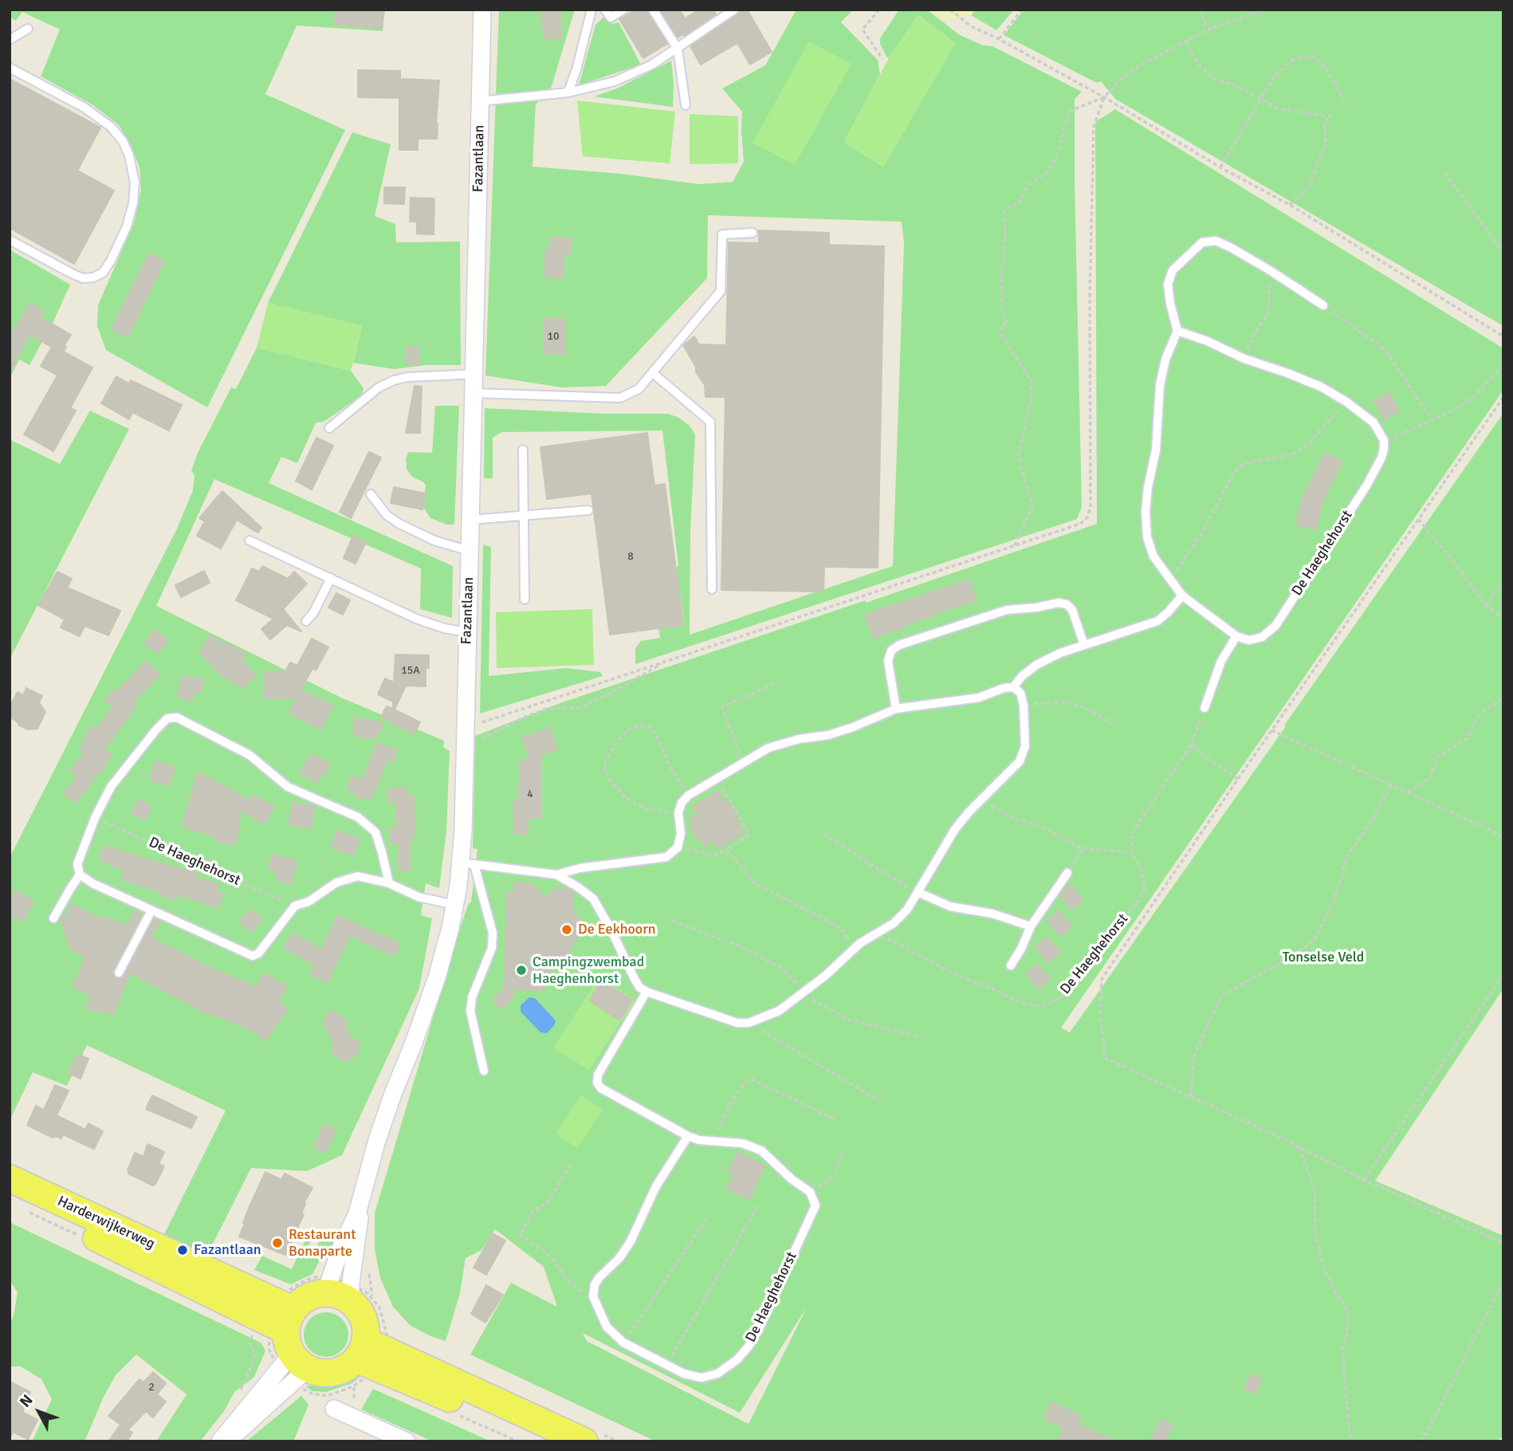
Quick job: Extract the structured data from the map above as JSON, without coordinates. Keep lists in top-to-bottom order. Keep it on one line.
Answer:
{"streets":{"main road":["Harderwijkerweg"],"street":["Fazantlaan"],"lane":["De Haeghehorst"]},"crossings":[["Fazantlaan","Harderwijkerweg"]],"parks":["Tonselse Veld"],"places":["De Eekhoorn","Campingzwembad Haeghenhorst","Restaurant Bonaparte","Fazantlaan"],"house_numbers":["10","8","15A","4","2"],"north":"top left"}
